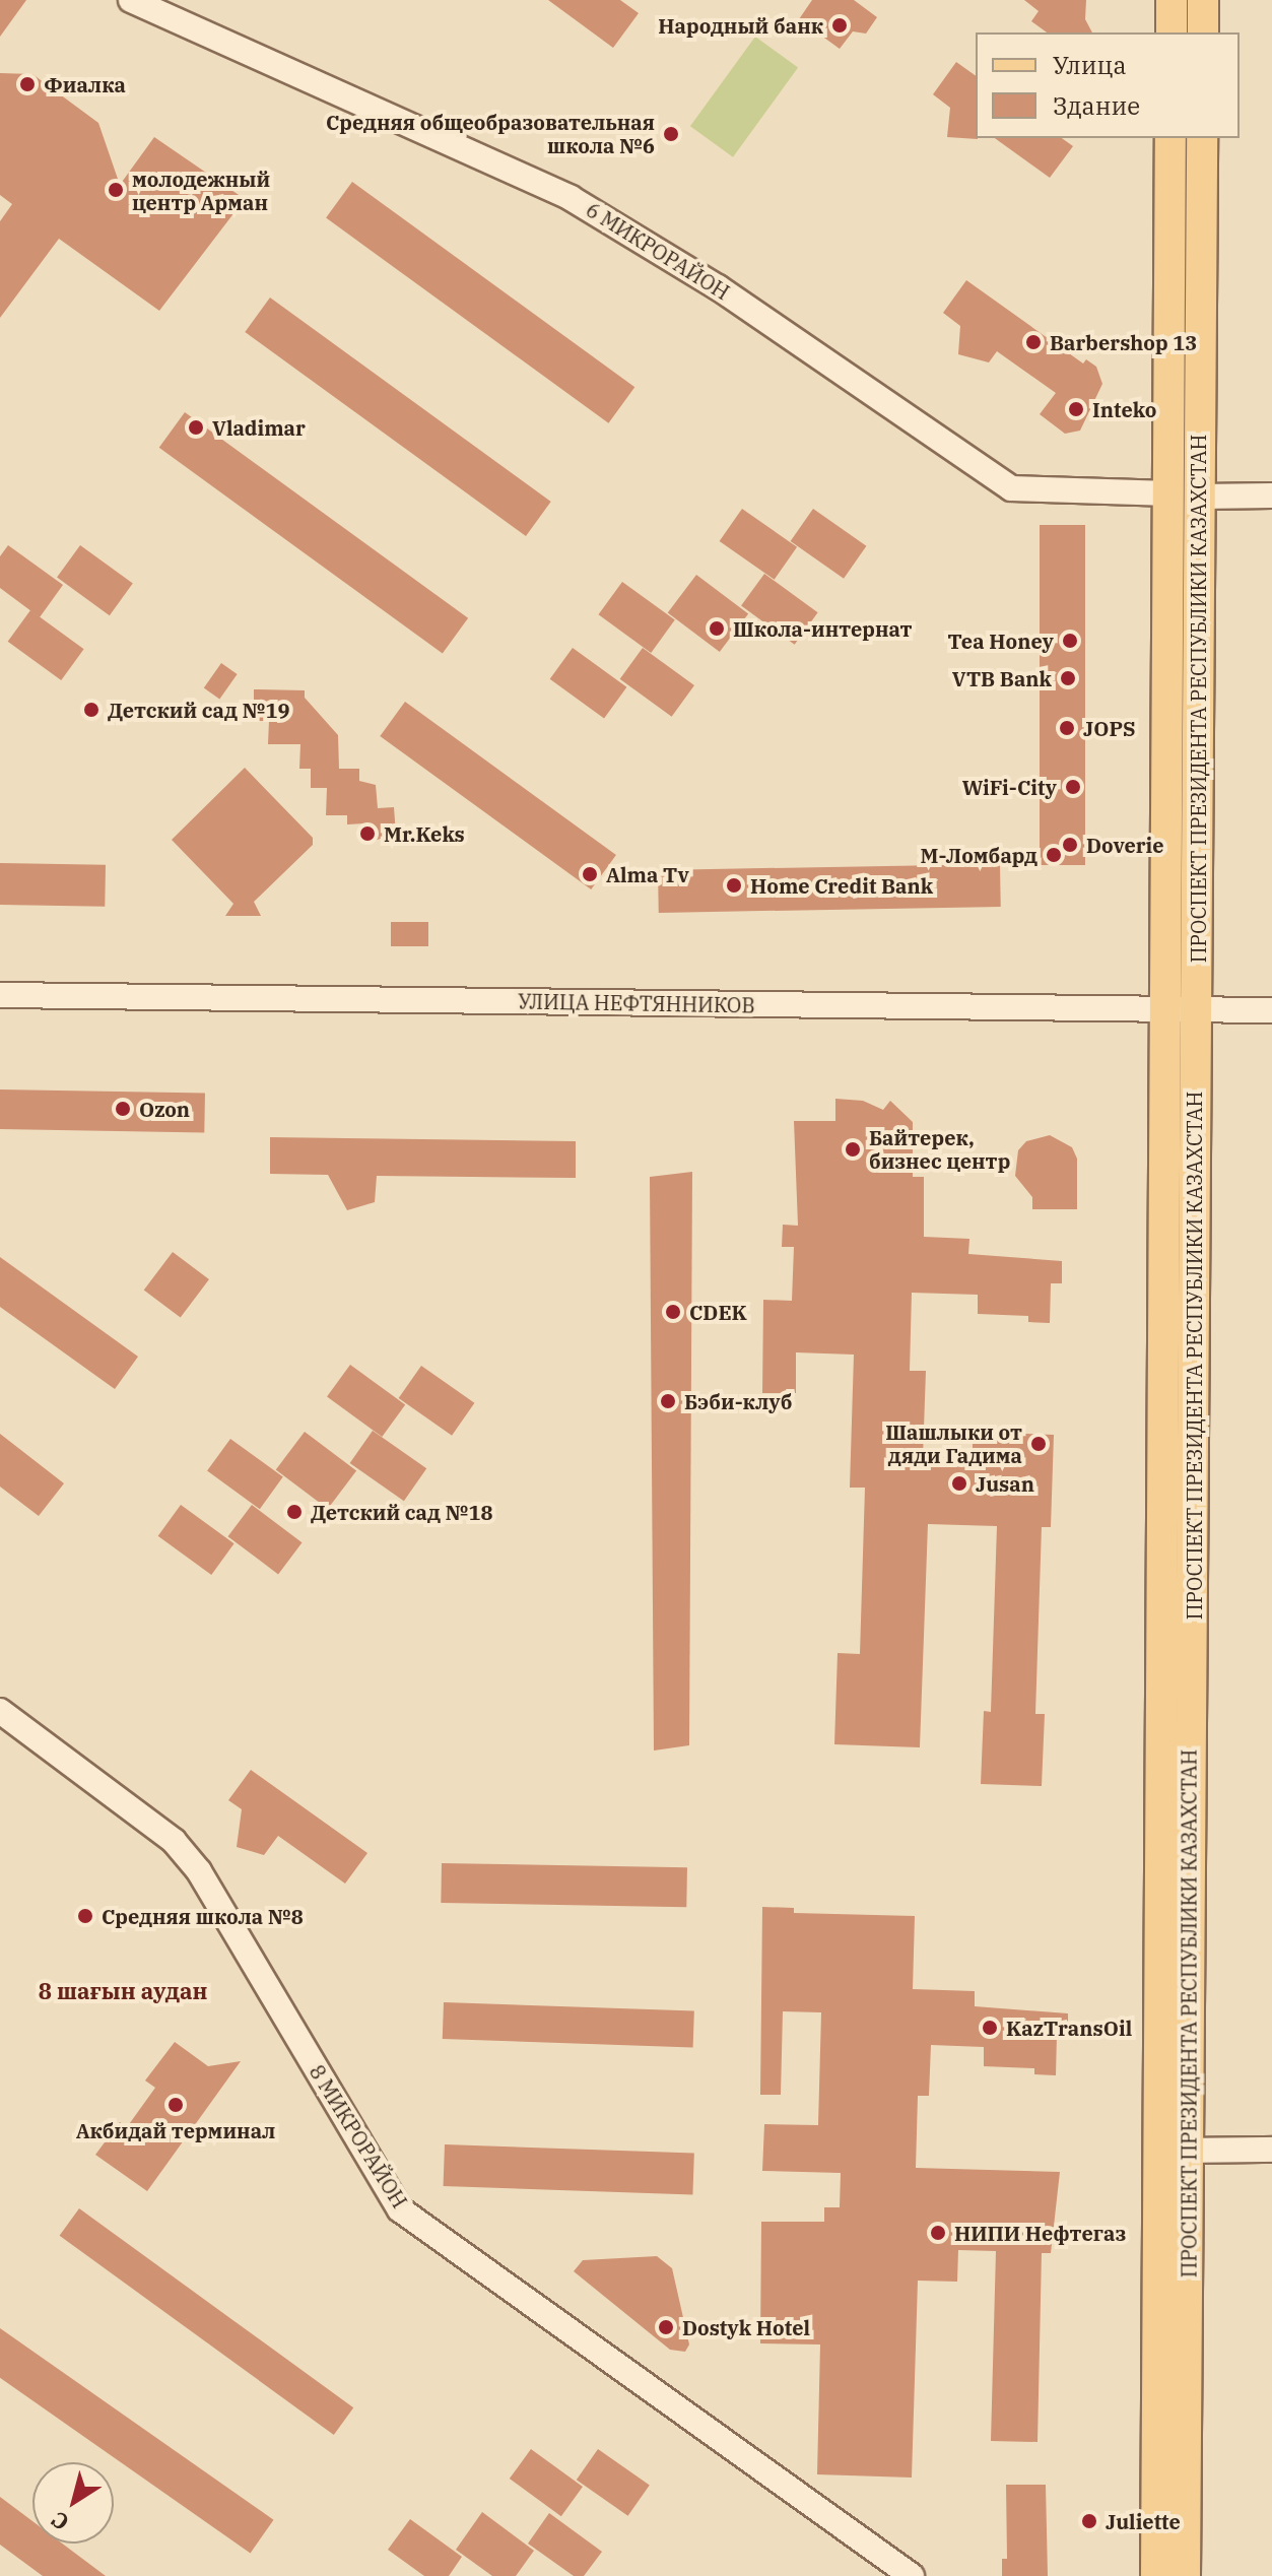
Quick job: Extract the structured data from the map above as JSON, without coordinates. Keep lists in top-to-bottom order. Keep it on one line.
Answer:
{"streets":{"main road":["ПРОСПЕКТ ПРЕЗИДЕНТА РЕСПУБЛИКИ КАЗАХСТАН"],"street":["6 МИКРОРАЙОН","УЛИЦА НЕФТЯННИКОВ","8 МИКРОРАЙОН"]},"crossings":[["6 МИКРОРАЙОН","ПРОСПЕКТ ПРЕЗИДЕНТА РЕСПУБЛИКИ КАЗАХСТАН"],["ПРОСПЕКТ ПРЕЗИДЕНТА РЕСПУБЛИКИ КАЗАХСТАН","УЛИЦА НЕФТЯННИКОВ"]],"districts":["8 шағын аудан"],"places":["Народный банк","Фиалка","Средняя общеобразовательная школа №6","молодежный центр Арман","Barbershop 13","Inteko","Vladimar","Школа-интернат","Tea Honey","VTB Bank","Детский сад №19","JOPS","WiFi-City","Mr.Keks","Doverie","М-Ломбард","Alma Tv","Home Credit Bank","Ozon","Байтерек, бизнес центр","CDEK","Бэби-клуб","Шашлыки от дяди Гадима","Jusan","Детский сад №18","Средняя школа №8","KazTransOil","Акбидай терминал","НИПИ Нефтегаз","Dostyk Hotel","Juliette"],"legend":["Улица","Здание"],"north":"bottom left"}
